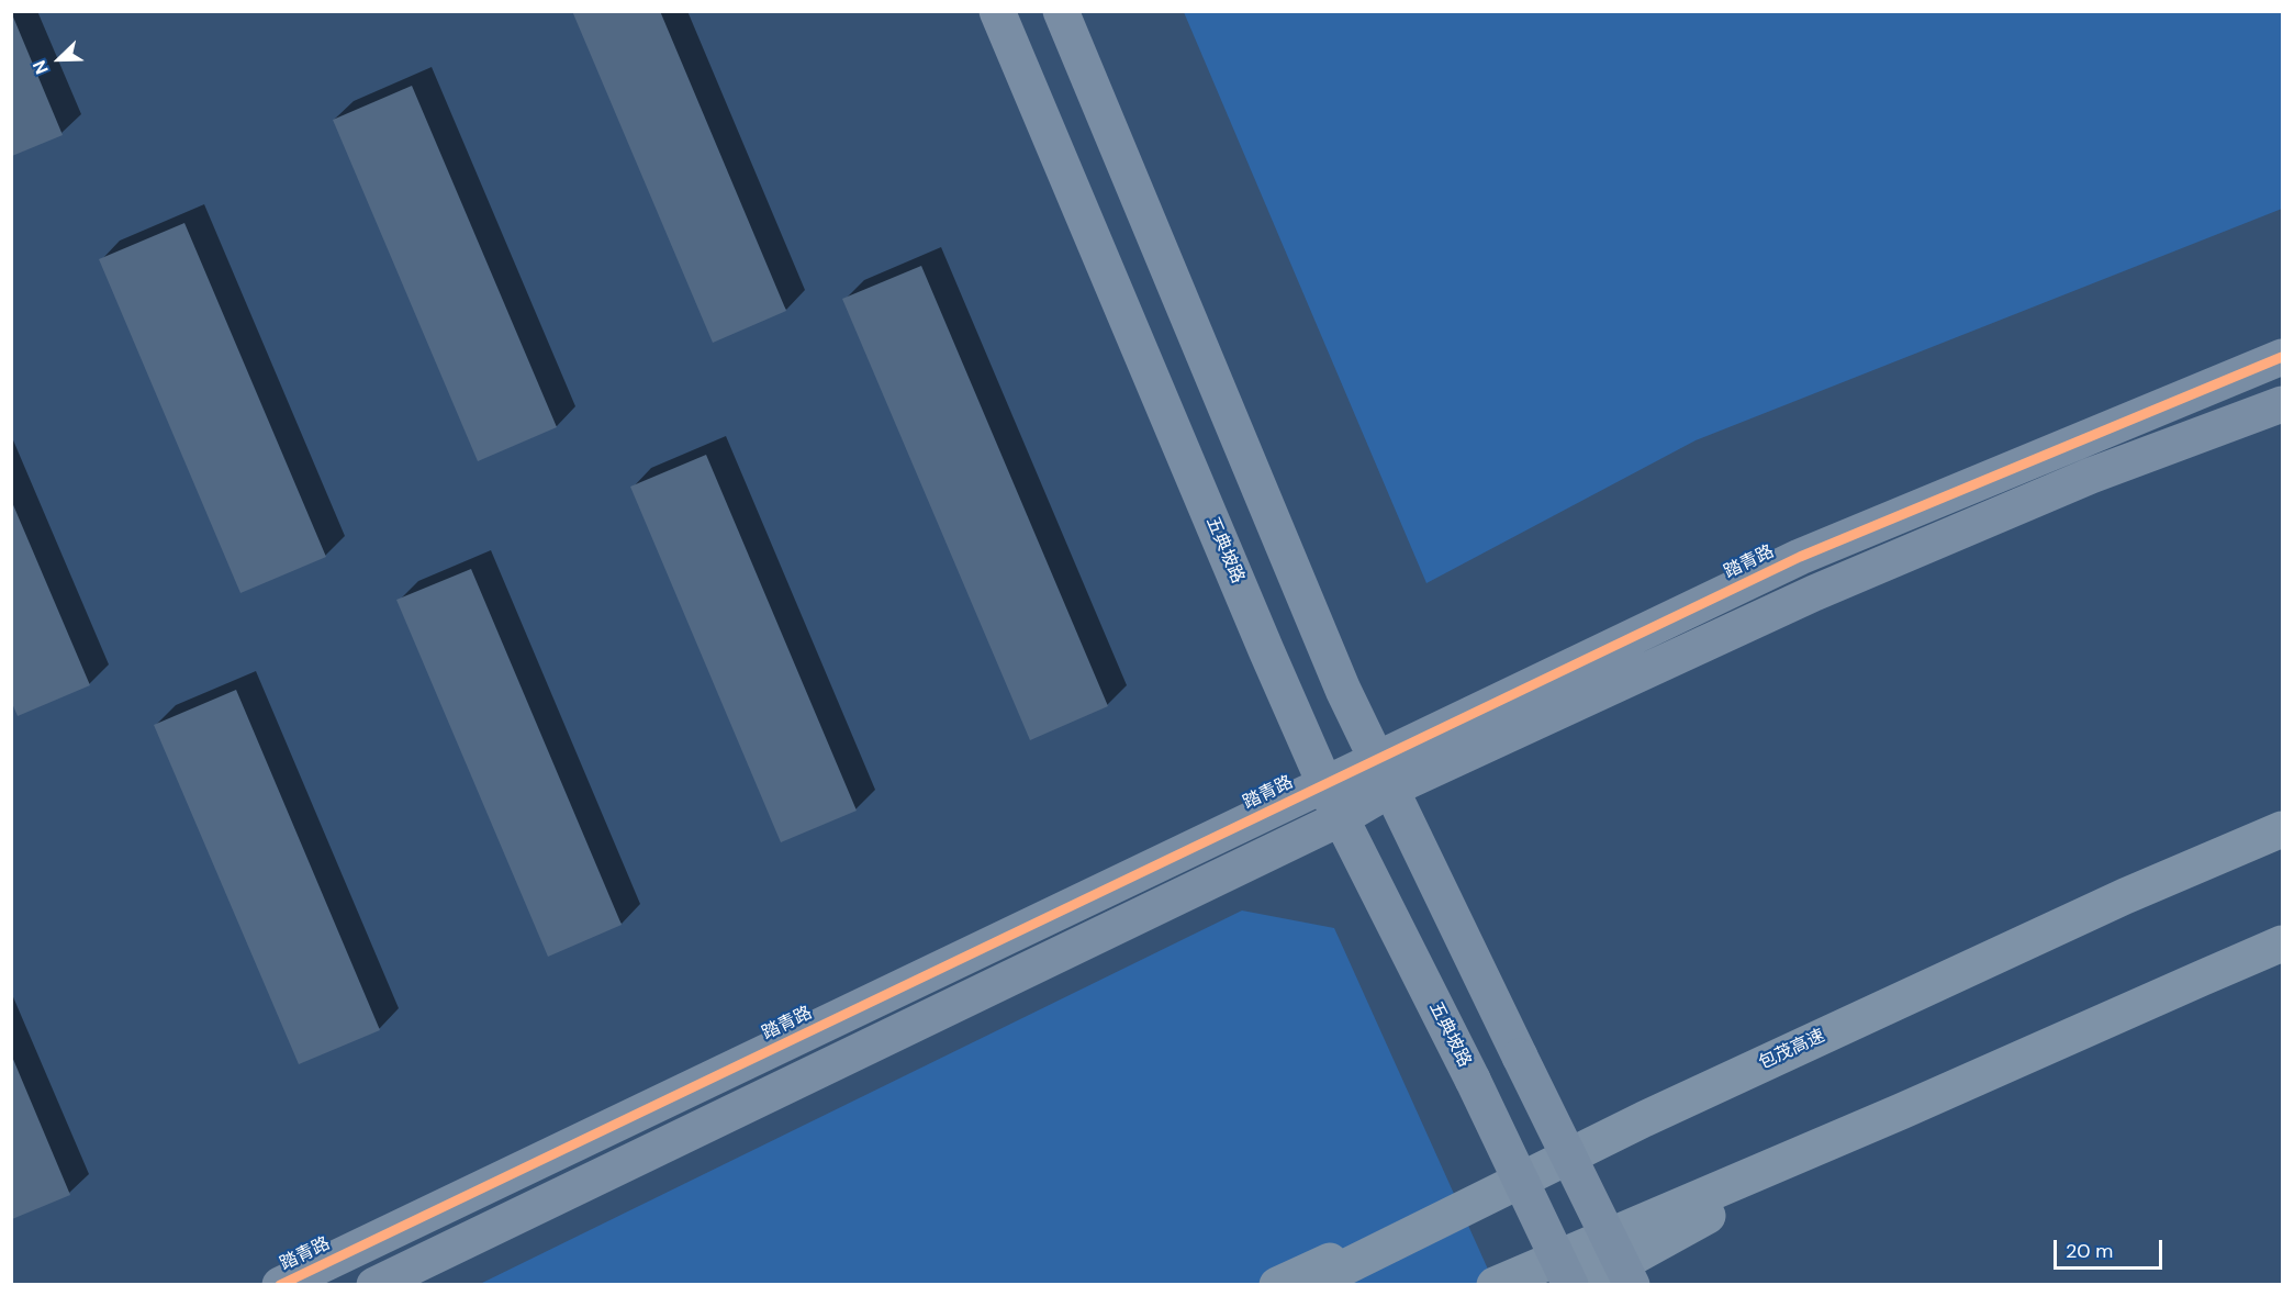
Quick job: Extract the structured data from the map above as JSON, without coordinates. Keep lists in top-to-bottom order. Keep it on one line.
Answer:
{"streets":{"highway":["包茂高速"],"street":["五典坡路","踏青路"]},"crossings":[["五典坡路","踏青路"]],"scale_bar":"20 m","north":"bottom left"}
